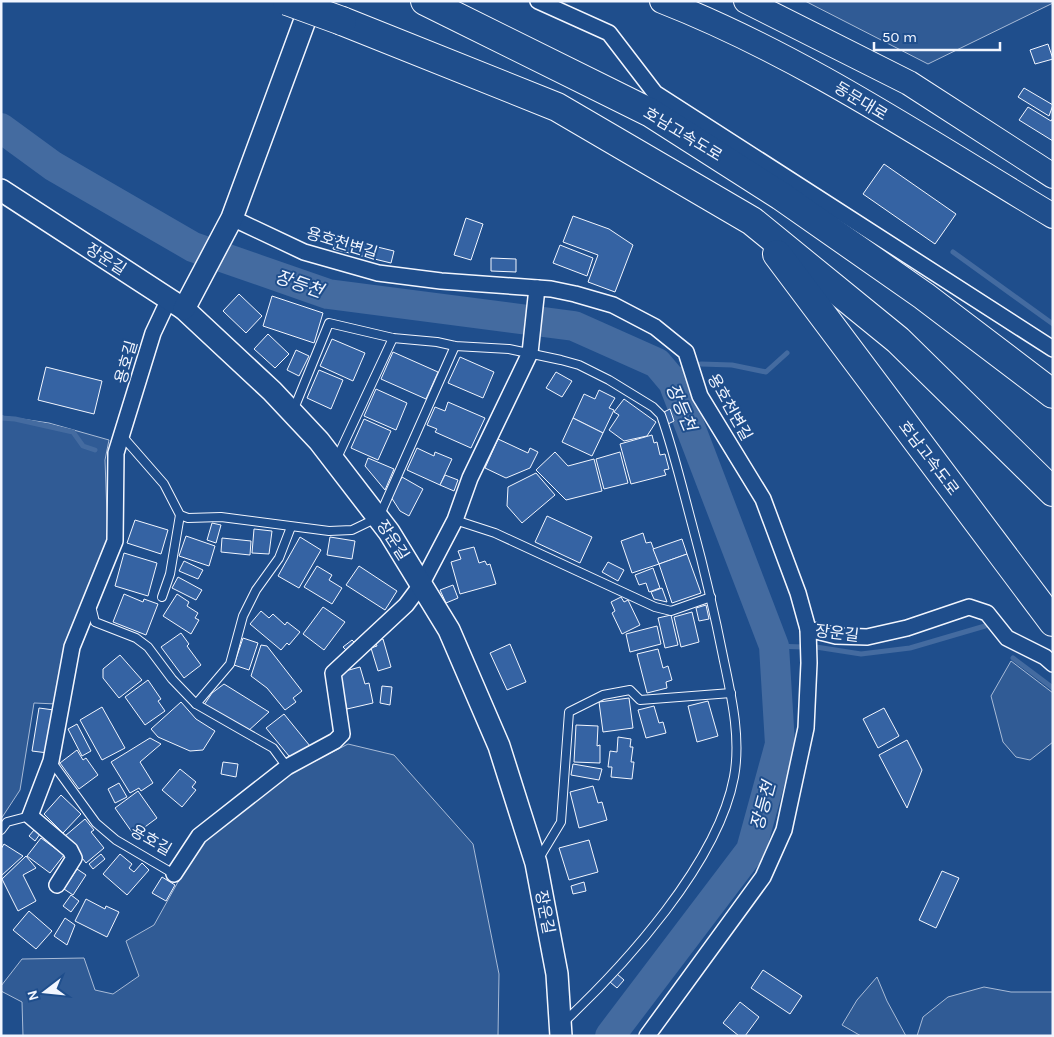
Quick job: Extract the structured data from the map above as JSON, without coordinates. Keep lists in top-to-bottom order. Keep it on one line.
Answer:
{"streets":{"highway":["호남고속도로"],"main road":["동문대로"],"street":["용호천변길","장운길","용호길"]},"crossings":[["용호천변길","장운길"],["장운길","용호길"]],"water":["장등천"],"scale_bar":"50 m","north":"left"}
